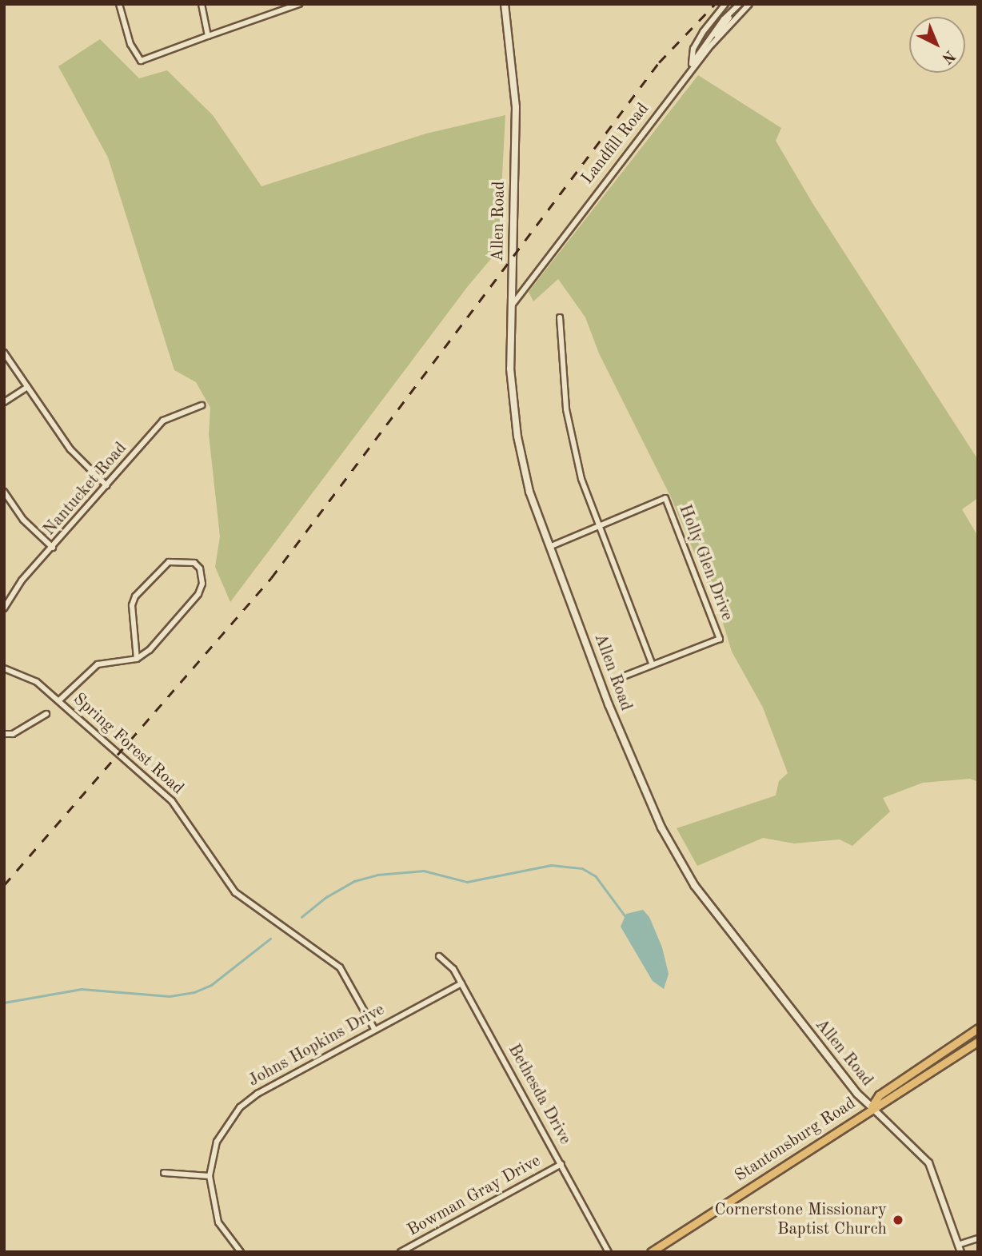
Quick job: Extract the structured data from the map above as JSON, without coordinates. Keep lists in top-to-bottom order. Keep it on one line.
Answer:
{"streets":{"main road":["Allen Road","Stantonsburg Road"],"street":["Landfill Road","Nantucket Road","Holly Glen Drive","Spring Forest Road","Johns Hopkins Drive","Bethesda Drive","Bowman Gray Drive"]},"crossings":[["Landfill Road","Allen Road"],["Allen Road","Holly Glen Drive"],["Allen Road","Stantonsburg Road"],["Spring Forest Road","Johns Hopkins Drive"],["Johns Hopkins Drive","Bethesda Drive"],["Bethesda Drive","Bowman Gray Drive"]],"places":["Cornerstone Missionary Baptist Church"],"north":"bottom right"}
